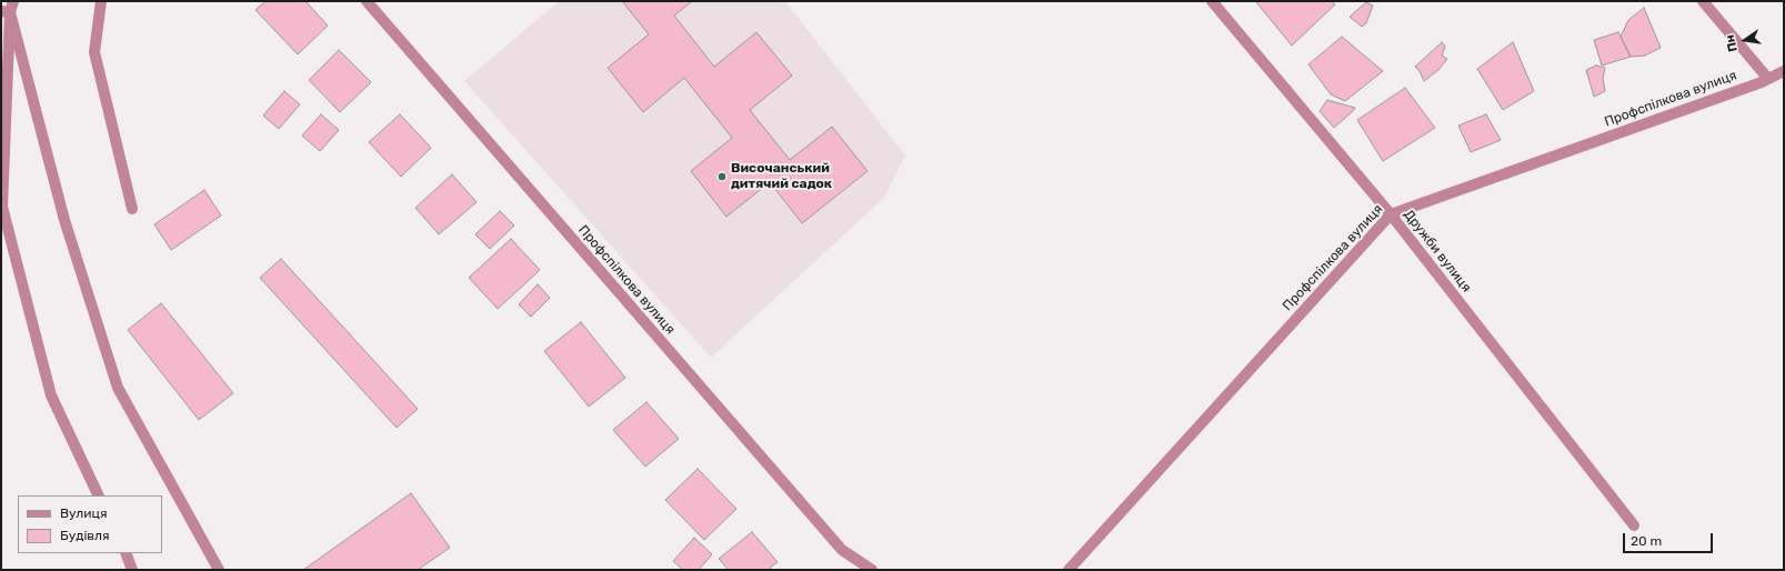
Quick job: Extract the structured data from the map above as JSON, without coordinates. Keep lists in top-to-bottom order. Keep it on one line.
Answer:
{"streets":{"street":["Профспілкова вулиця","Дружби вулиця"]},"crossings":[["Профспілкова вулиця","Дружби вулиця"]],"places":["Височанський дитячий садок"],"legend":["Вулиця","Будівля"],"scale_bar":"20 m","north":"left"}
